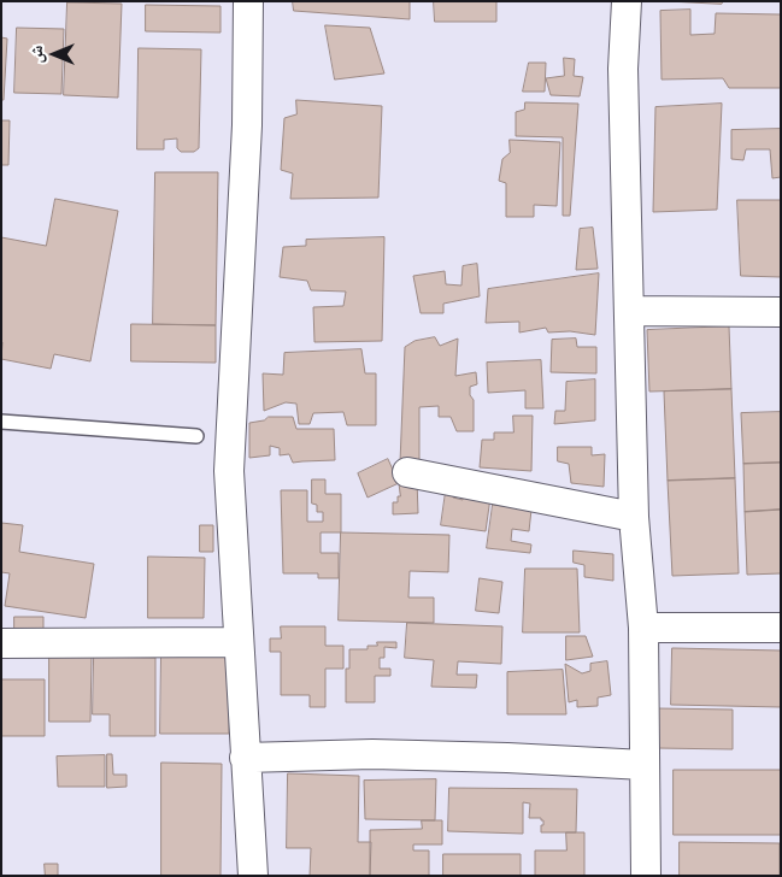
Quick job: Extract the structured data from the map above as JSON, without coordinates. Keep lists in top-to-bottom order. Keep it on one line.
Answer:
{"north":"left"}
